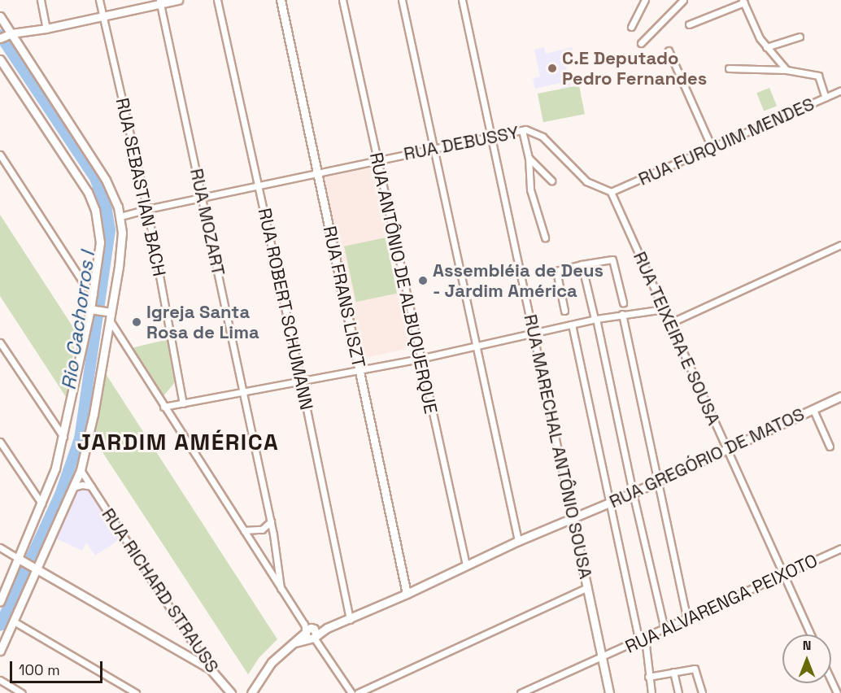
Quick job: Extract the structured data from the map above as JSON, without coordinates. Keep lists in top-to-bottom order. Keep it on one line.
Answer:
{"streets":{"street":["RUA FURQUIM MENDES","RUA DEBUSSY","RUA SEBASTIAN BACH","RUA MOZART","RUA ANTÔNIO DE ALBUQUERQUE","RUA FRANS LISZT","RUA ROBERT SCHUMANN","RUA TEIXEIRA E SOUSA","RUA MARECHAL ANTÔNIO SOUSA","RUA GREGÓRIO DE MATOS","RUA RICHARD STRAUSS","RUA ALVARENGA PEIXOTO"]},"crossings":[["RUA FURQUIM MENDES","RUA DEBUSSY"],["RUA FURQUIM MENDES","RUA TEIXEIRA E SOUSA"],["RUA DEBUSSY","RUA SEBASTIAN BACH"],["RUA DEBUSSY","RUA MOZART"],["RUA DEBUSSY","RUA ANTÔNIO DE ALBUQUERQUE"],["RUA DEBUSSY","RUA FRANS LISZT"],["RUA DEBUSSY","RUA ROBERT SCHUMANN"],["RUA DEBUSSY","RUA TEIXEIRA E SOUSA"],["RUA DEBUSSY","RUA MARECHAL ANTÔNIO SOUSA"],["RUA ANTÔNIO DE ALBUQUERQUE","RUA GREGÓRIO DE MATOS"],["RUA FRANS LISZT","RUA GREGÓRIO DE MATOS"],["RUA ROBERT SCHUMANN","RUA GREGÓRIO DE MATOS"],["RUA TEIXEIRA E SOUSA","RUA GREGÓRIO DE MATOS"],["RUA TEIXEIRA E SOUSA","RUA ALVARENGA PEIXOTO"],["RUA MARECHAL ANTÔNIO SOUSA","RUA GREGÓRIO DE MATOS"],["RUA MARECHAL ANTÔNIO SOUSA","RUA ALVARENGA PEIXOTO"]],"districts":["JARDIM AMÉRICA"],"water":["Rio Cachorros I"],"places":["C.E Deputado Pedro Fernandes","Assembléia de Deus - Jardim América","Igreja Santa Rosa de Lima"],"scale_bar":"100 m","north":"top"}
